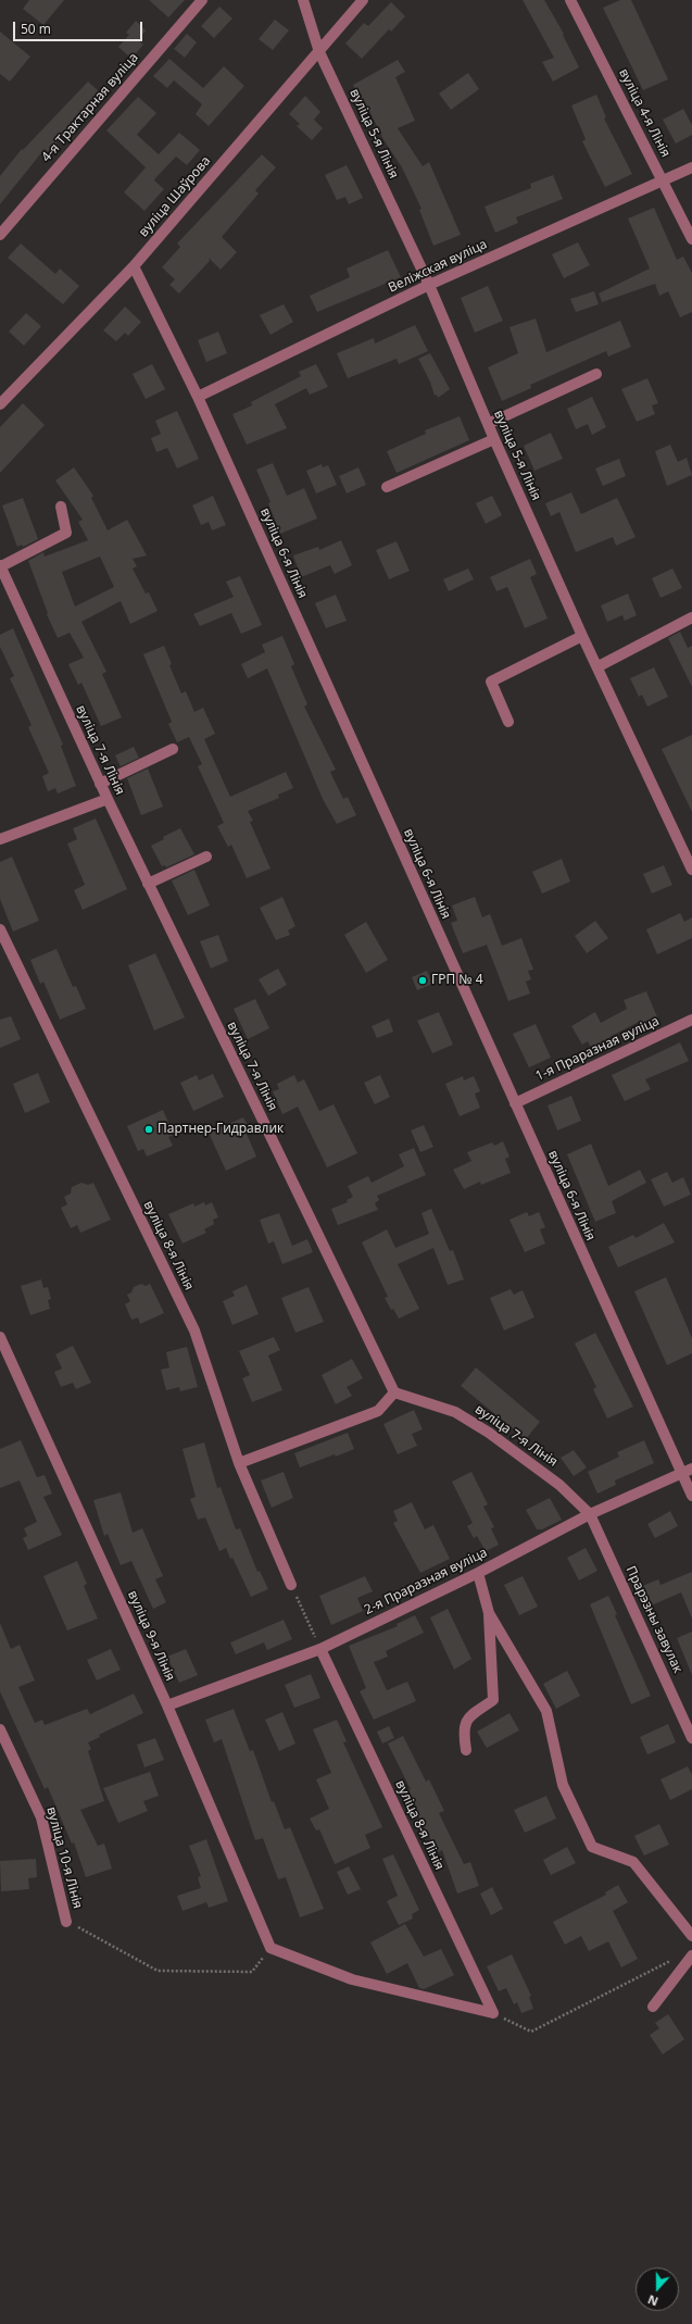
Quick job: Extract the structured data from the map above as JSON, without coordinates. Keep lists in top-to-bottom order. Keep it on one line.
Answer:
{"streets":{"street":["4-я Трактарная вуліца","вуліца 4-я Лінія","вуліца 5-я Лінія","вуліца Шаўрова","Веліжская вуліца","вуліца 6-я Лінія","вуліца 7-я Лінія","1-я Праразная вуліца","вуліца 8-я Лінія","2-я Праразная вуліца","Прарэзны завулак","вуліца 9-я Лінія","вуліца 10-я Лінія"]},"crossings":[["вуліца 4-я Лінія","Веліжская вуліца"],["вуліца 5-я Лінія","вуліца Шаўрова"],["вуліца 5-я Лінія","Веліжская вуліца"],["вуліца Шаўрова","вуліца 6-я Лінія"],["Веліжская вуліца","вуліца 6-я Лінія"],["вуліца 6-я Лінія","1-я Праразная вуліца"],["вуліца 6-я Лінія","2-я Праразная вуліца"],["вуліца 7-я Лінія","2-я Праразная вуліца"],["вуліца 7-я Лінія","Прарэзны завулак"],["вуліца 8-я Лінія","2-я Праразная вуліца"],["2-я Праразная вуліца","Прарэзны завулак"],["2-я Праразная вуліца","вуліца 9-я Лінія"]],"places":["ГРП № 4","Партнер-Гидравлик"],"scale_bar":"50 m","north":"bottom"}
